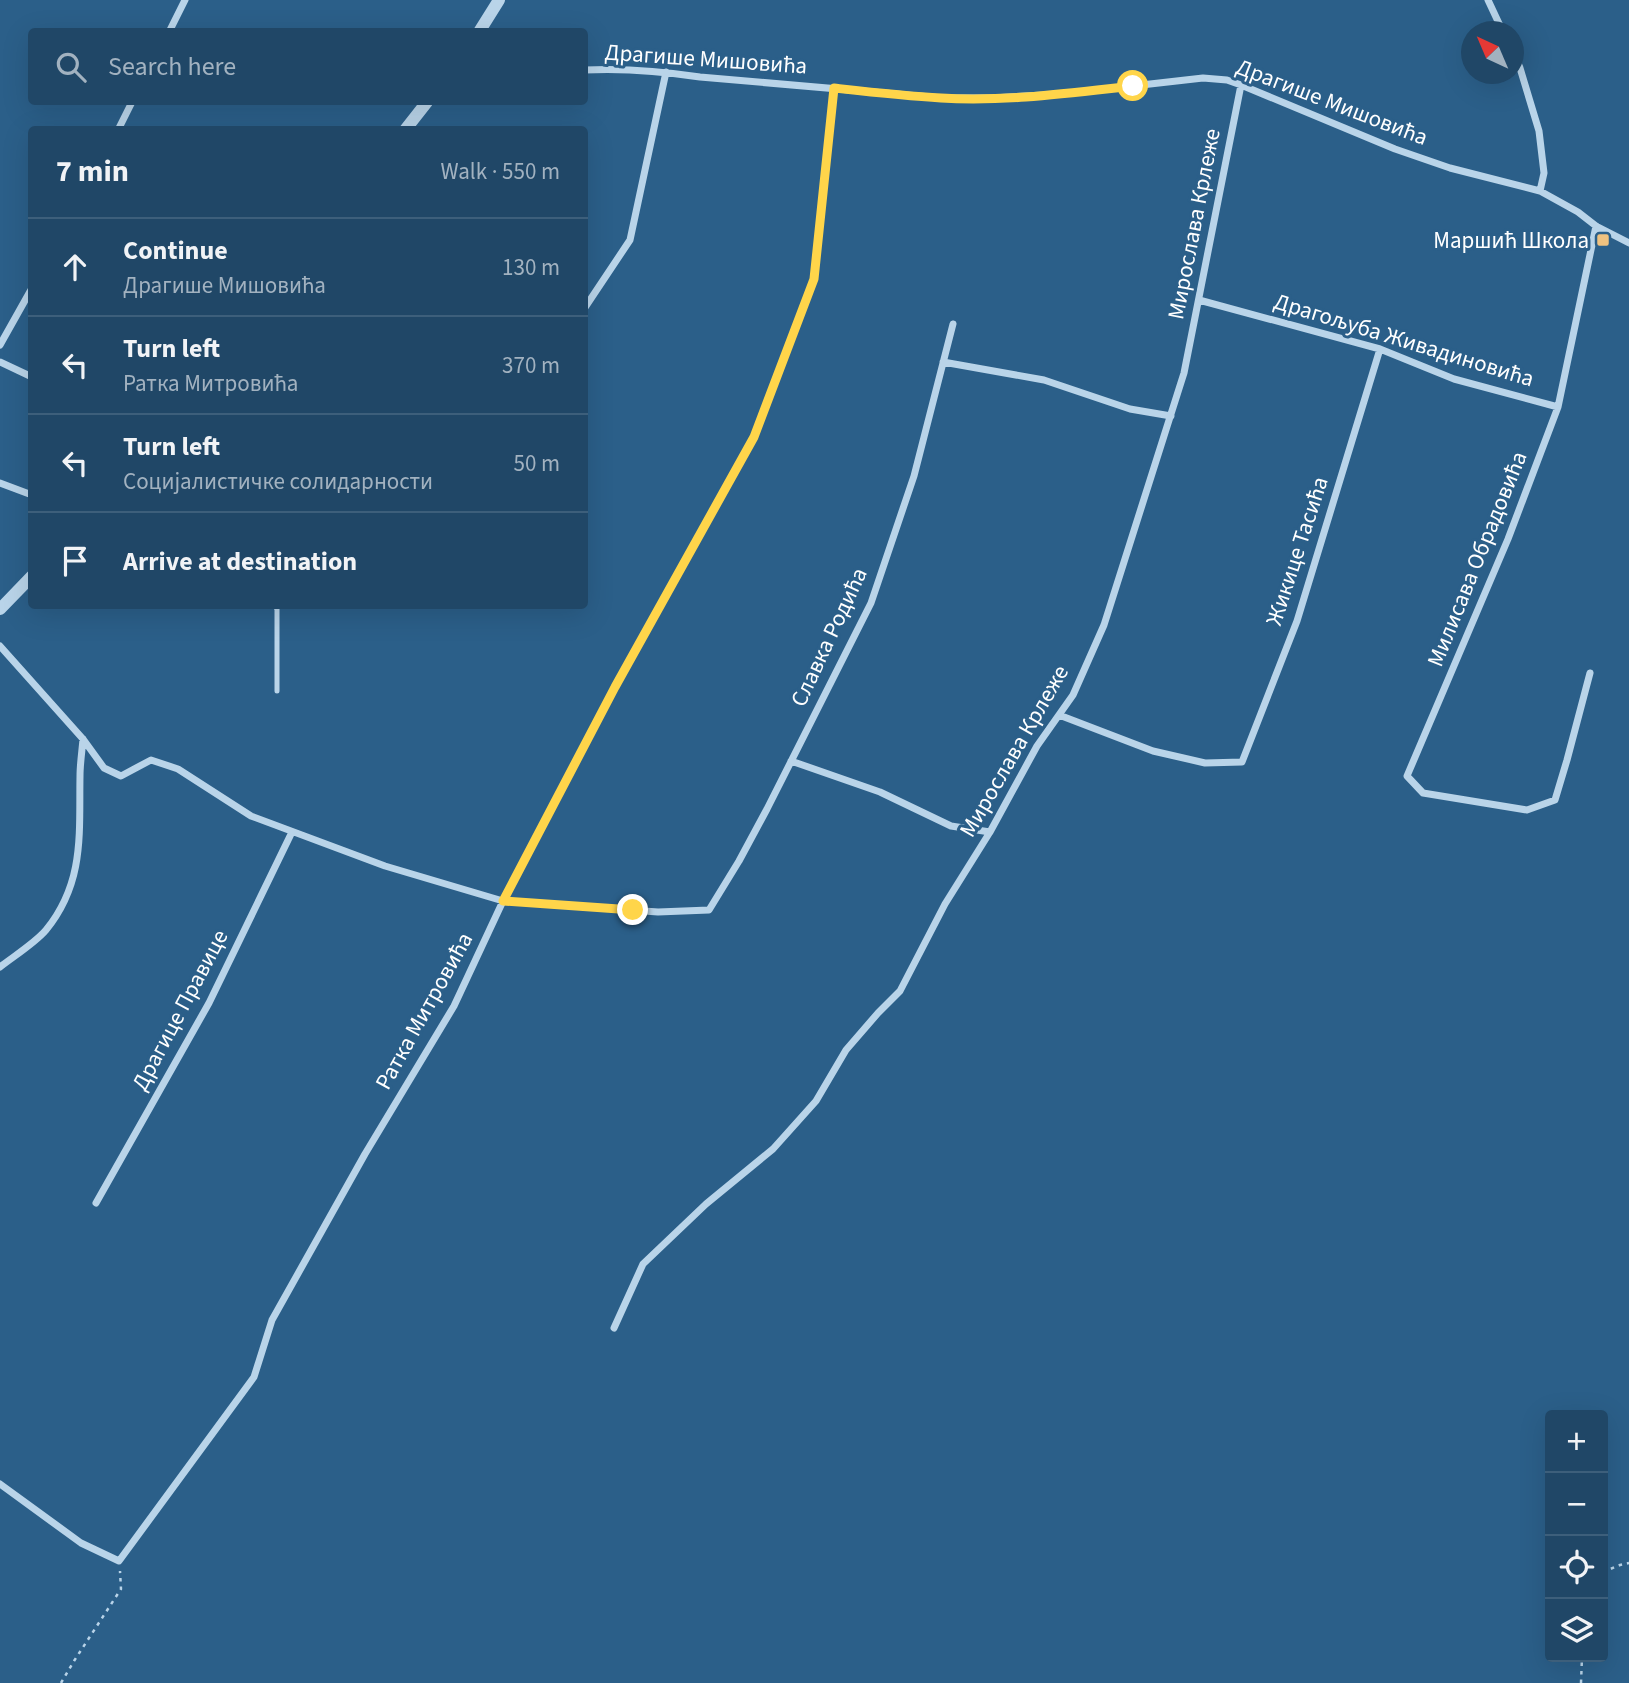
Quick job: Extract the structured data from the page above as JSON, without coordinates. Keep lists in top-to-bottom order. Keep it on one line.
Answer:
{"streets":{"street":["Драгише Мишовића","Мирослава Крлеже","Драгољуба Живадиновића","Жикице Тасића","Милисава Обрадовића","Славка Родића","Драгице Правице","Ратка Митровића"]},"crossings":[["Драгише Мишовића","Мирослава Крлеже"],["Драгише Мишовића","Милисава Обрадовића"],["Драгише Мишовића","Ратка Митровића"],["Мирослава Крлеже","Драгољуба Живадиновића"],["Мирослава Крлеже","Жикице Тасића"],["Драгољуба Живадиновића","Жикице Тасића"],["Драгољуба Живадиновића","Милисава Обрадовића"],["Славка Родића","Ратка Митровића"]],"places":{"transit":["Маршић Школа"]},"north":"top left","page":{"search":"Search here","heading":["7 min","Walk · 550 m"],"list":[["Continue","Драгише Мишовића","130 m"],["Turn left","Ратка Митровића","370 m"],["Turn left","Социјалистичке солидарности","50 m"],"Arrive at destination"],"map_buttons":["+","−"]}}
